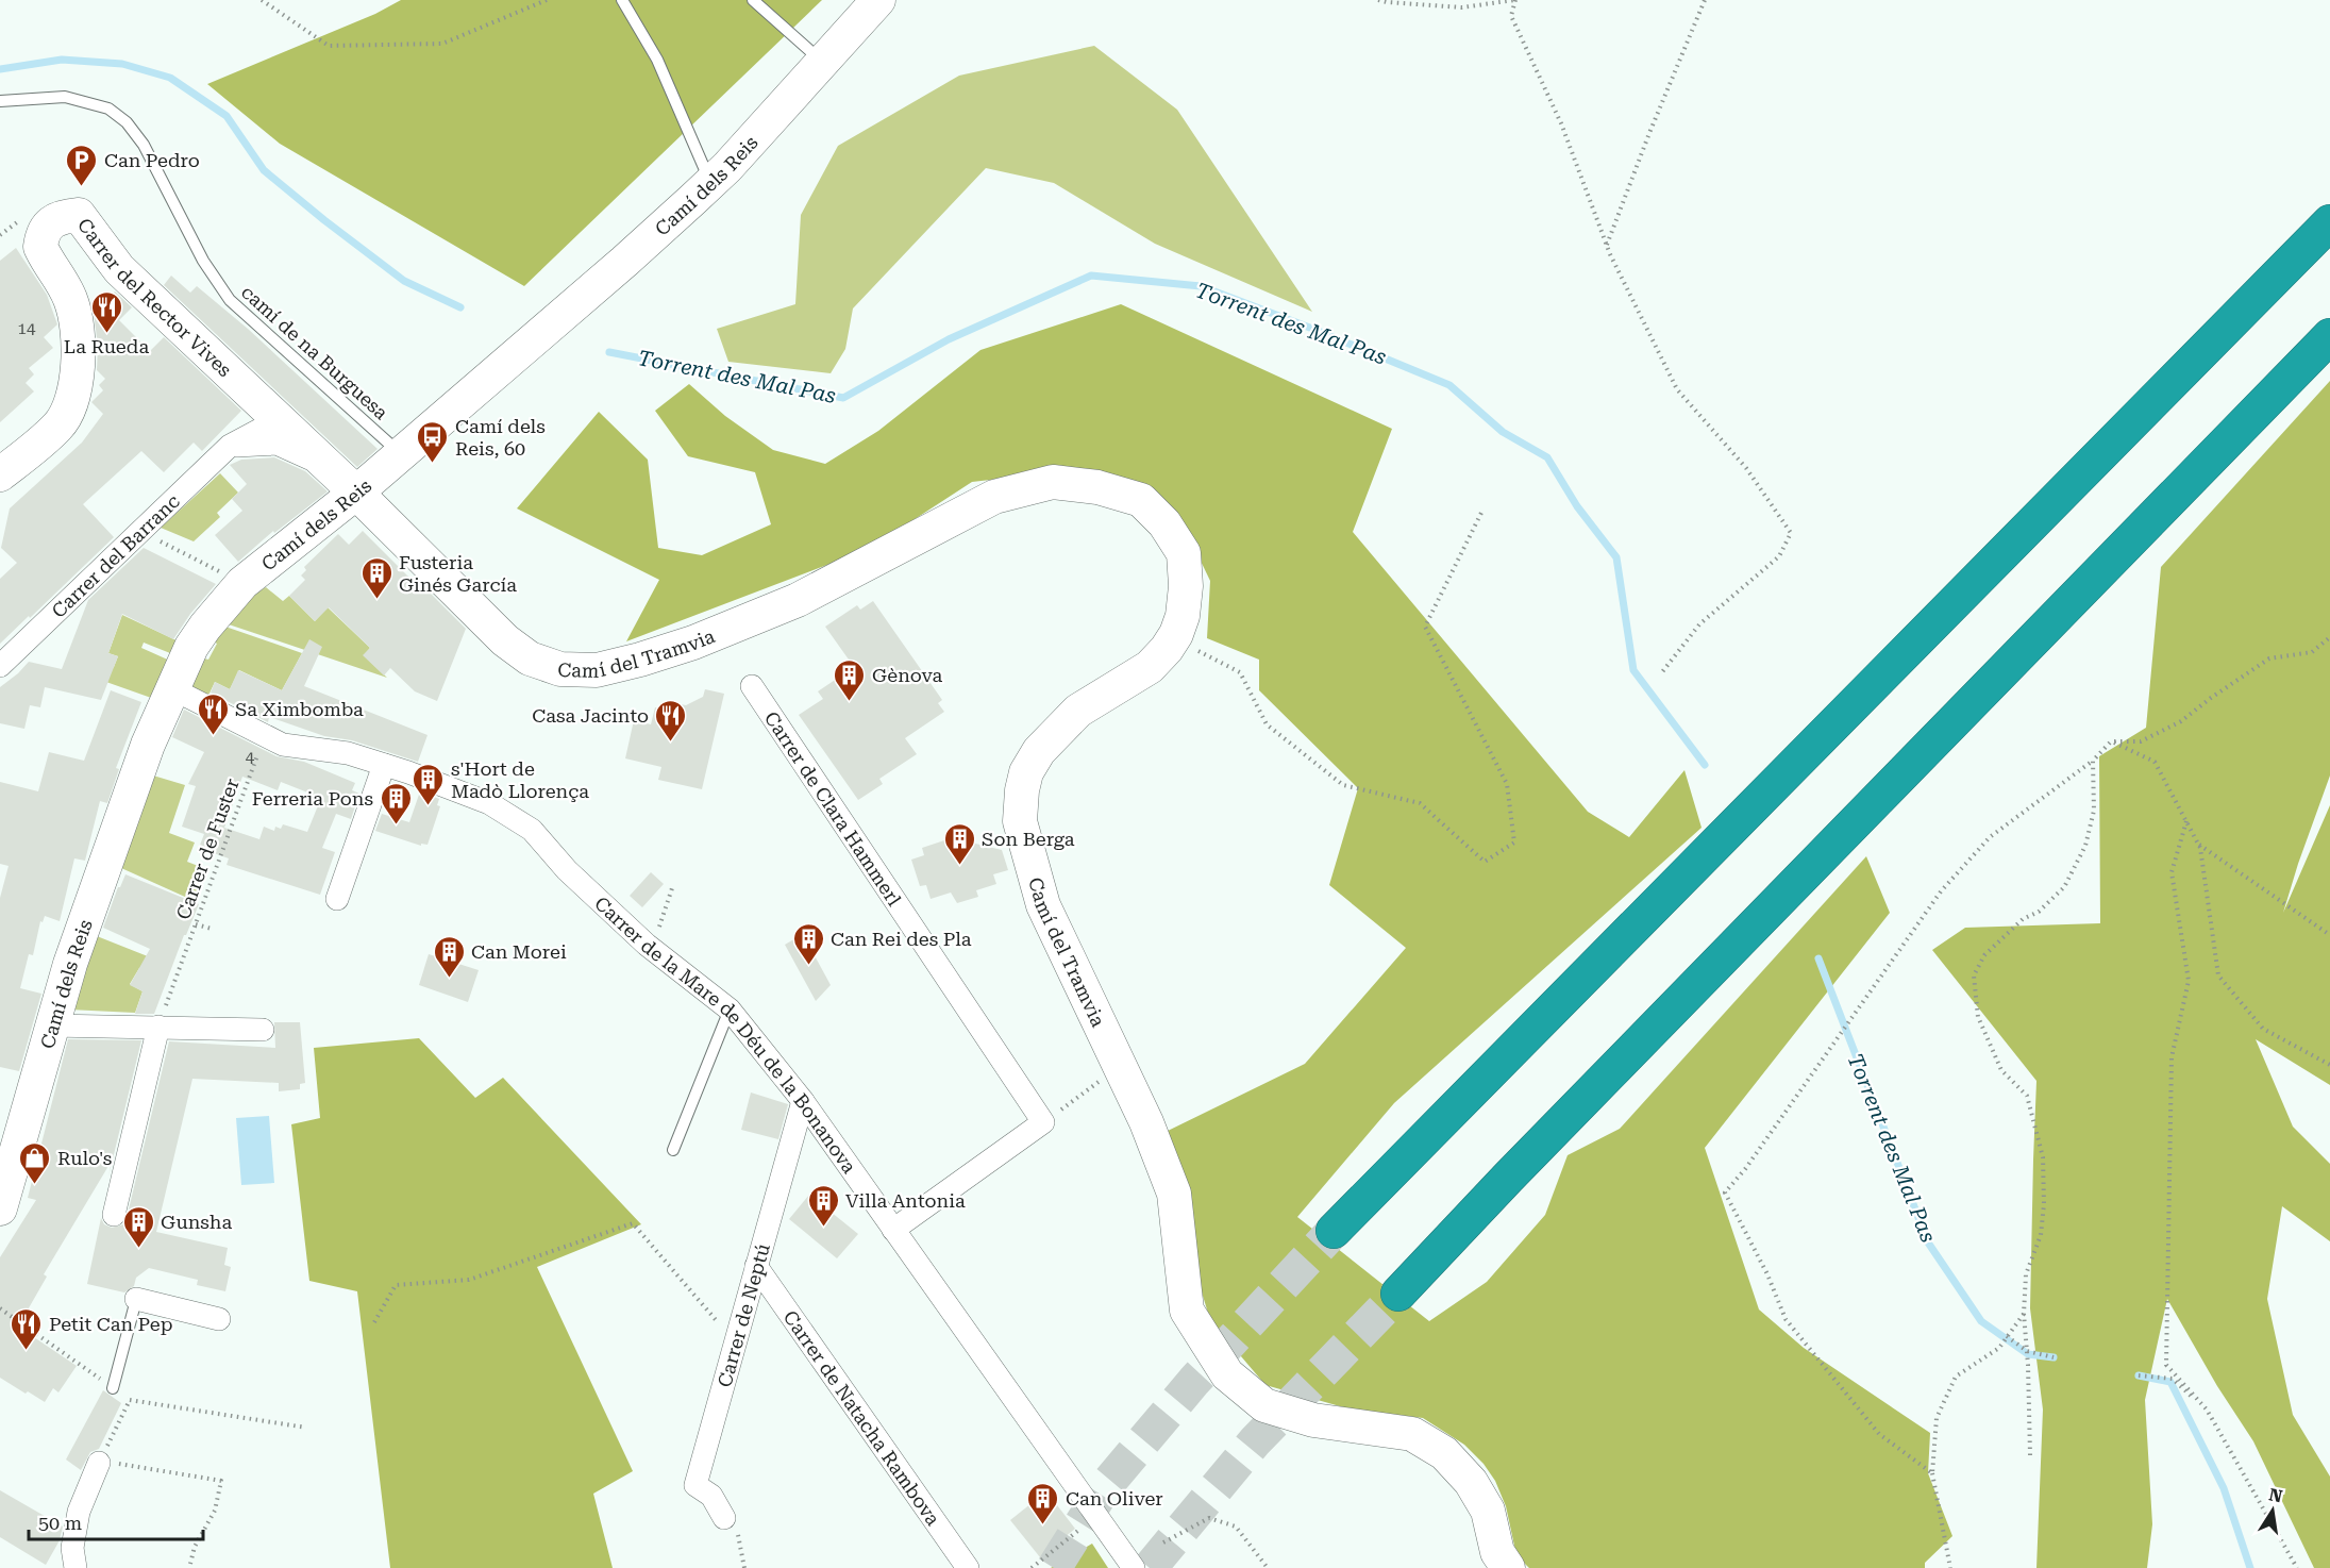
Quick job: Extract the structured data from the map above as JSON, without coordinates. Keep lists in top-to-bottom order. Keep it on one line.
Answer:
{"streets":{"street":["Camí dels Reis","Carrer del Rector Vives","Carrer del Barranc","Camí del Tramvia","Carrer de Clara Hammerl","Carrer de la Mare de Déu de la Bonanova","Carrer de Neptú","Carrer de Natacha Rambova"],"lane":["camí de na Burguesa"],"path":["Carrer de Fuster"]},"crossings":[["Camí dels Reis","Carrer del Rector Vives"],["Camí dels Reis","camí de na Burguesa"],["Camí dels Reis","Camí del Tramvia"],["Camí dels Reis","Carrer de la Mare de Déu de la Bonanova"],["Carrer del Rector Vives","Carrer del Barranc"],["Carrer del Rector Vives","Camí del Tramvia"],["Carrer de Fuster","Carrer de la Mare de Déu de la Bonanova"],["Carrer de la Mare de Déu de la Bonanova","Carrer de Neptú"],["Carrer de Neptú","Carrer de Natacha Rambova"]],"water":["Torrent des Mal Pas"],"places":{"parking":["Can Pedro"],"restaurant":["La Rueda","Sa Ximbomba","Casa Jacinto","Petit Can Pep"],"bus stop":["Camí dels Reis, 60"],"building":["Fusteria Ginés García","Gènova","s'Hort de Madò Llorença","Ferreria Pons","Son Berga","Can Rei des Pla","Can Morei","Villa Antonia","Gunsha","Can Oliver"],"shop":["Rulo's"]},"house_numbers":["14","4"],"scale_bar":"50 m","north":"top"}
